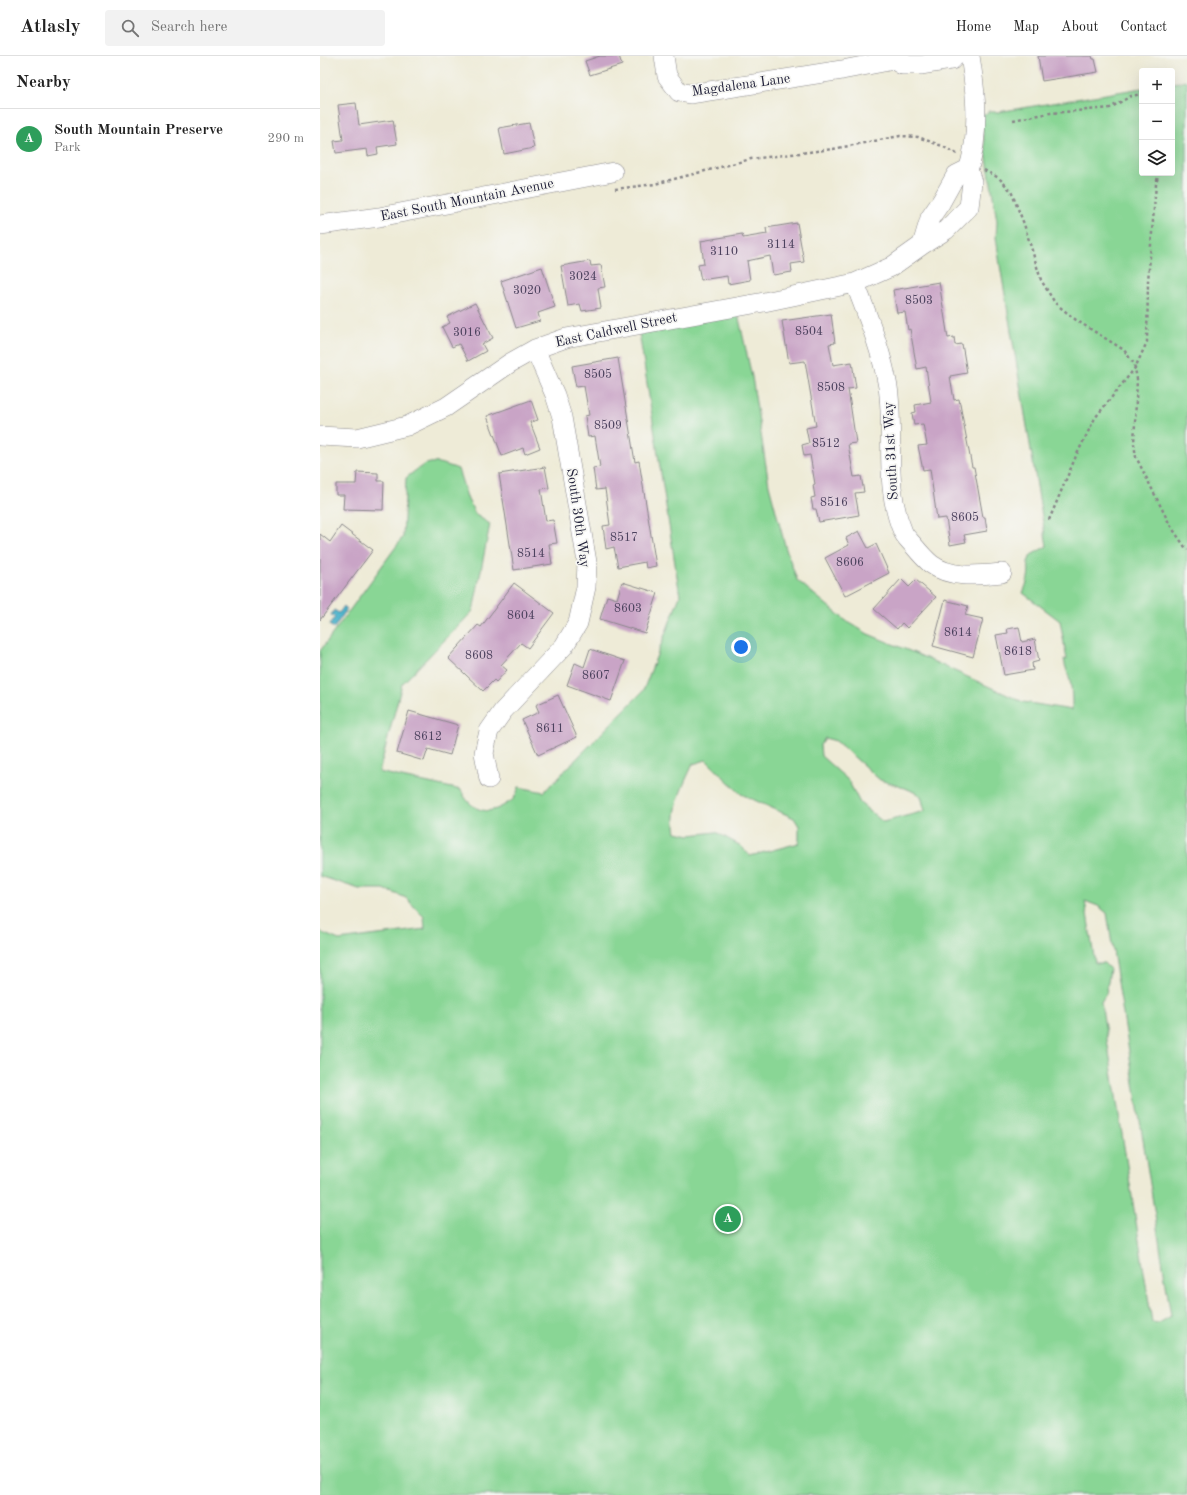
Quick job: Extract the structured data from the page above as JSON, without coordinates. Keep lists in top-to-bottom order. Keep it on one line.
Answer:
{"streets":{"street":["Magdalena Lane","East South Mountain Avenue","East Caldwell Street","South 31st Way","South 30th Way"]},"crossings":[["East Caldwell Street","South 31st Way"],["East Caldwell Street","South 30th Way"]],"house_numbers":["3114","3110","3024","3020","8503","8504","3016","8505","8508","8509","8512","8516","8605","8517","8514","8606","8603","8604","8614","8618","8608","8607","8611","8612"],"page":{"header":"Atlasly","search":"Search here","nav":["Home","Map","About","Contact"],"heading":"Nearby","map_buttons":["+","−"],"list":[{"mark":"A","name":"South Mountain Preserve","note":"Park","value":"290 m"}],"pins":"A"}}
